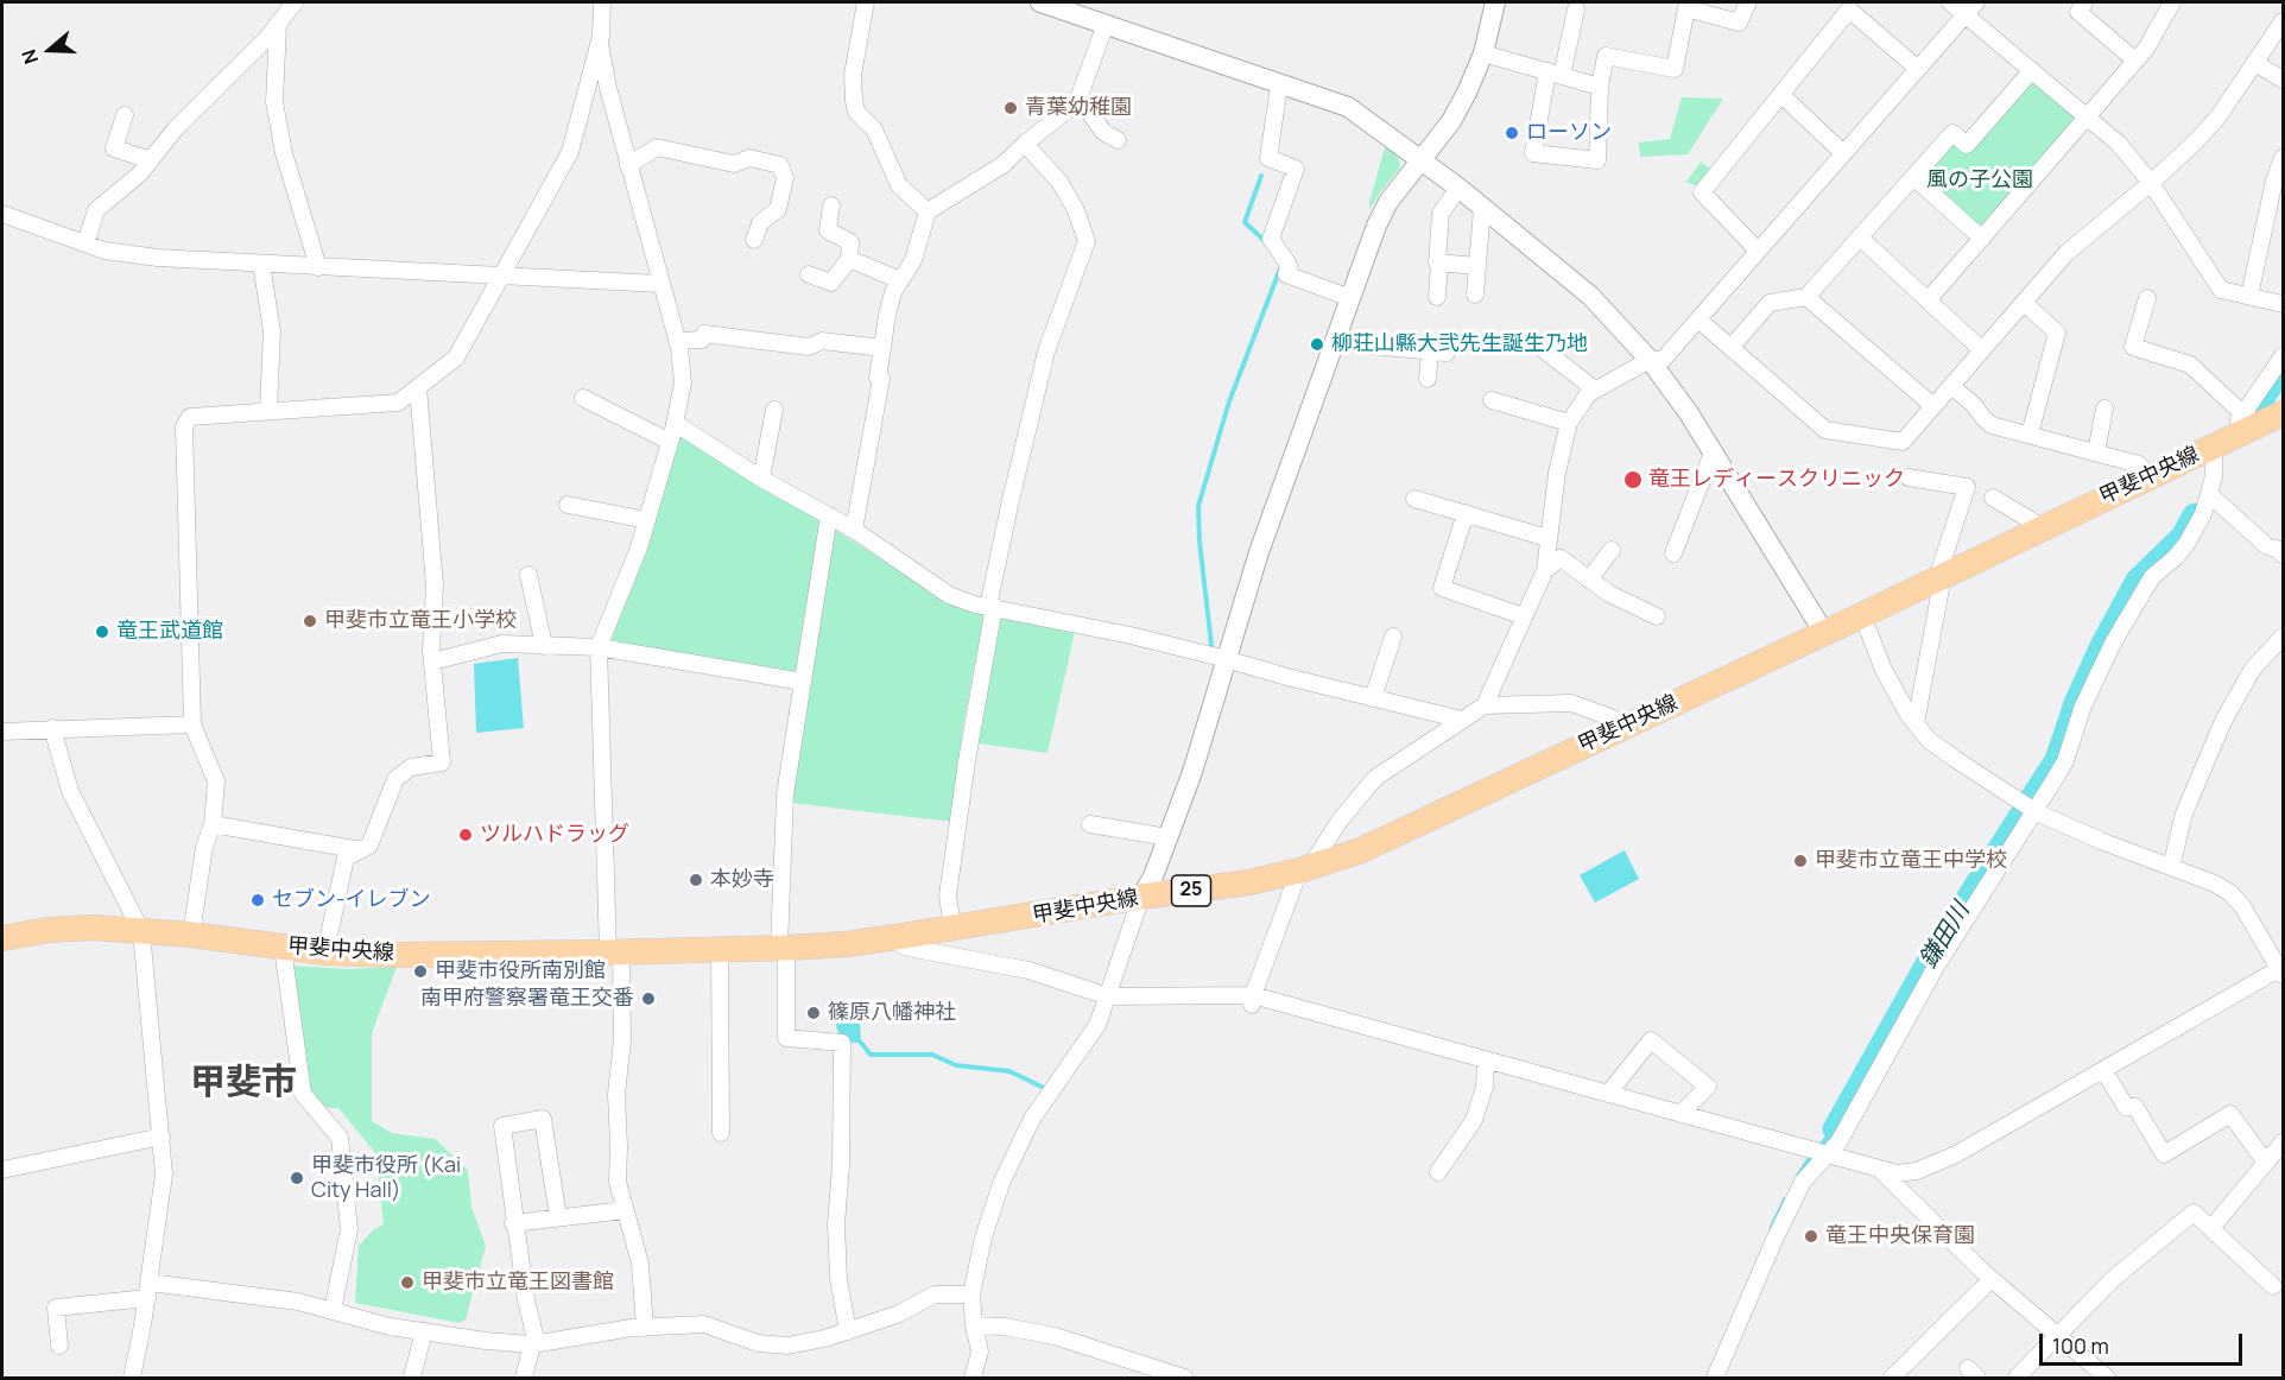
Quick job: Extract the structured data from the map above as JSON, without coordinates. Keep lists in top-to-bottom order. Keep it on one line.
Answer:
{"streets":{"main road":["甲斐中央線","25"]},"districts":["甲斐市"],"water":["鎌田川"],"parks":["風の子公園"],"places":["青葉幼稚園","ローソン","柳荘山縣大弐先生誕生乃地","竜王レディースクリニック","甲斐市立竜王小学校","竜王武道館","ツルハドラッグ","甲斐市立竜王中学校","本妙寺","セブン-イレブン","甲斐市役所南別館","南甲府警察署竜王交番","篠原八幡神社","甲斐市役所 (Kai City Hall)","竜王中央保育園","甲斐市立竜王図書館"],"scale_bar":"100 m","north":"left"}
